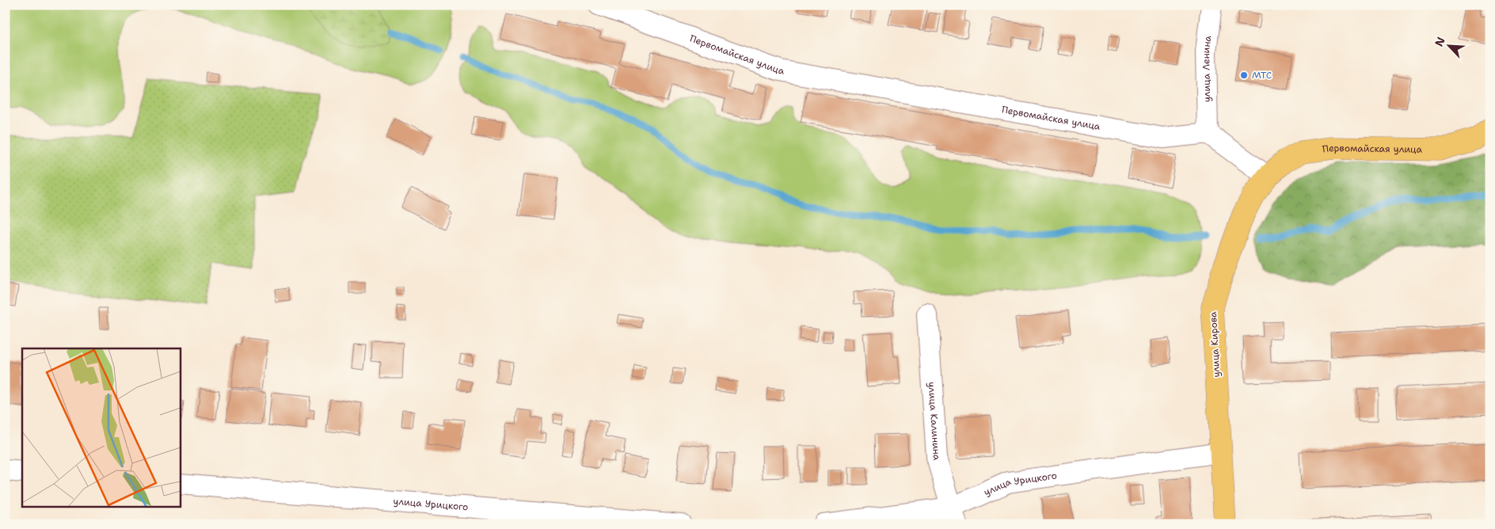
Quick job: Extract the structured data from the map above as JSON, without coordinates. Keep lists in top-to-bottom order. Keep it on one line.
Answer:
{"streets":{"main road":["Первомайская улица","улица Кирова"],"street":["улица Ленина","улица Калинина","улица Урицкого"]},"crossings":[["Первомайская улица","улица Ленина"],["Первомайская улица","улица Кирова"],["улица Кирова","улица Урицкого"],["улица Калинина","улица Урицкого"]],"places":["МТС"],"north":"top left"}
